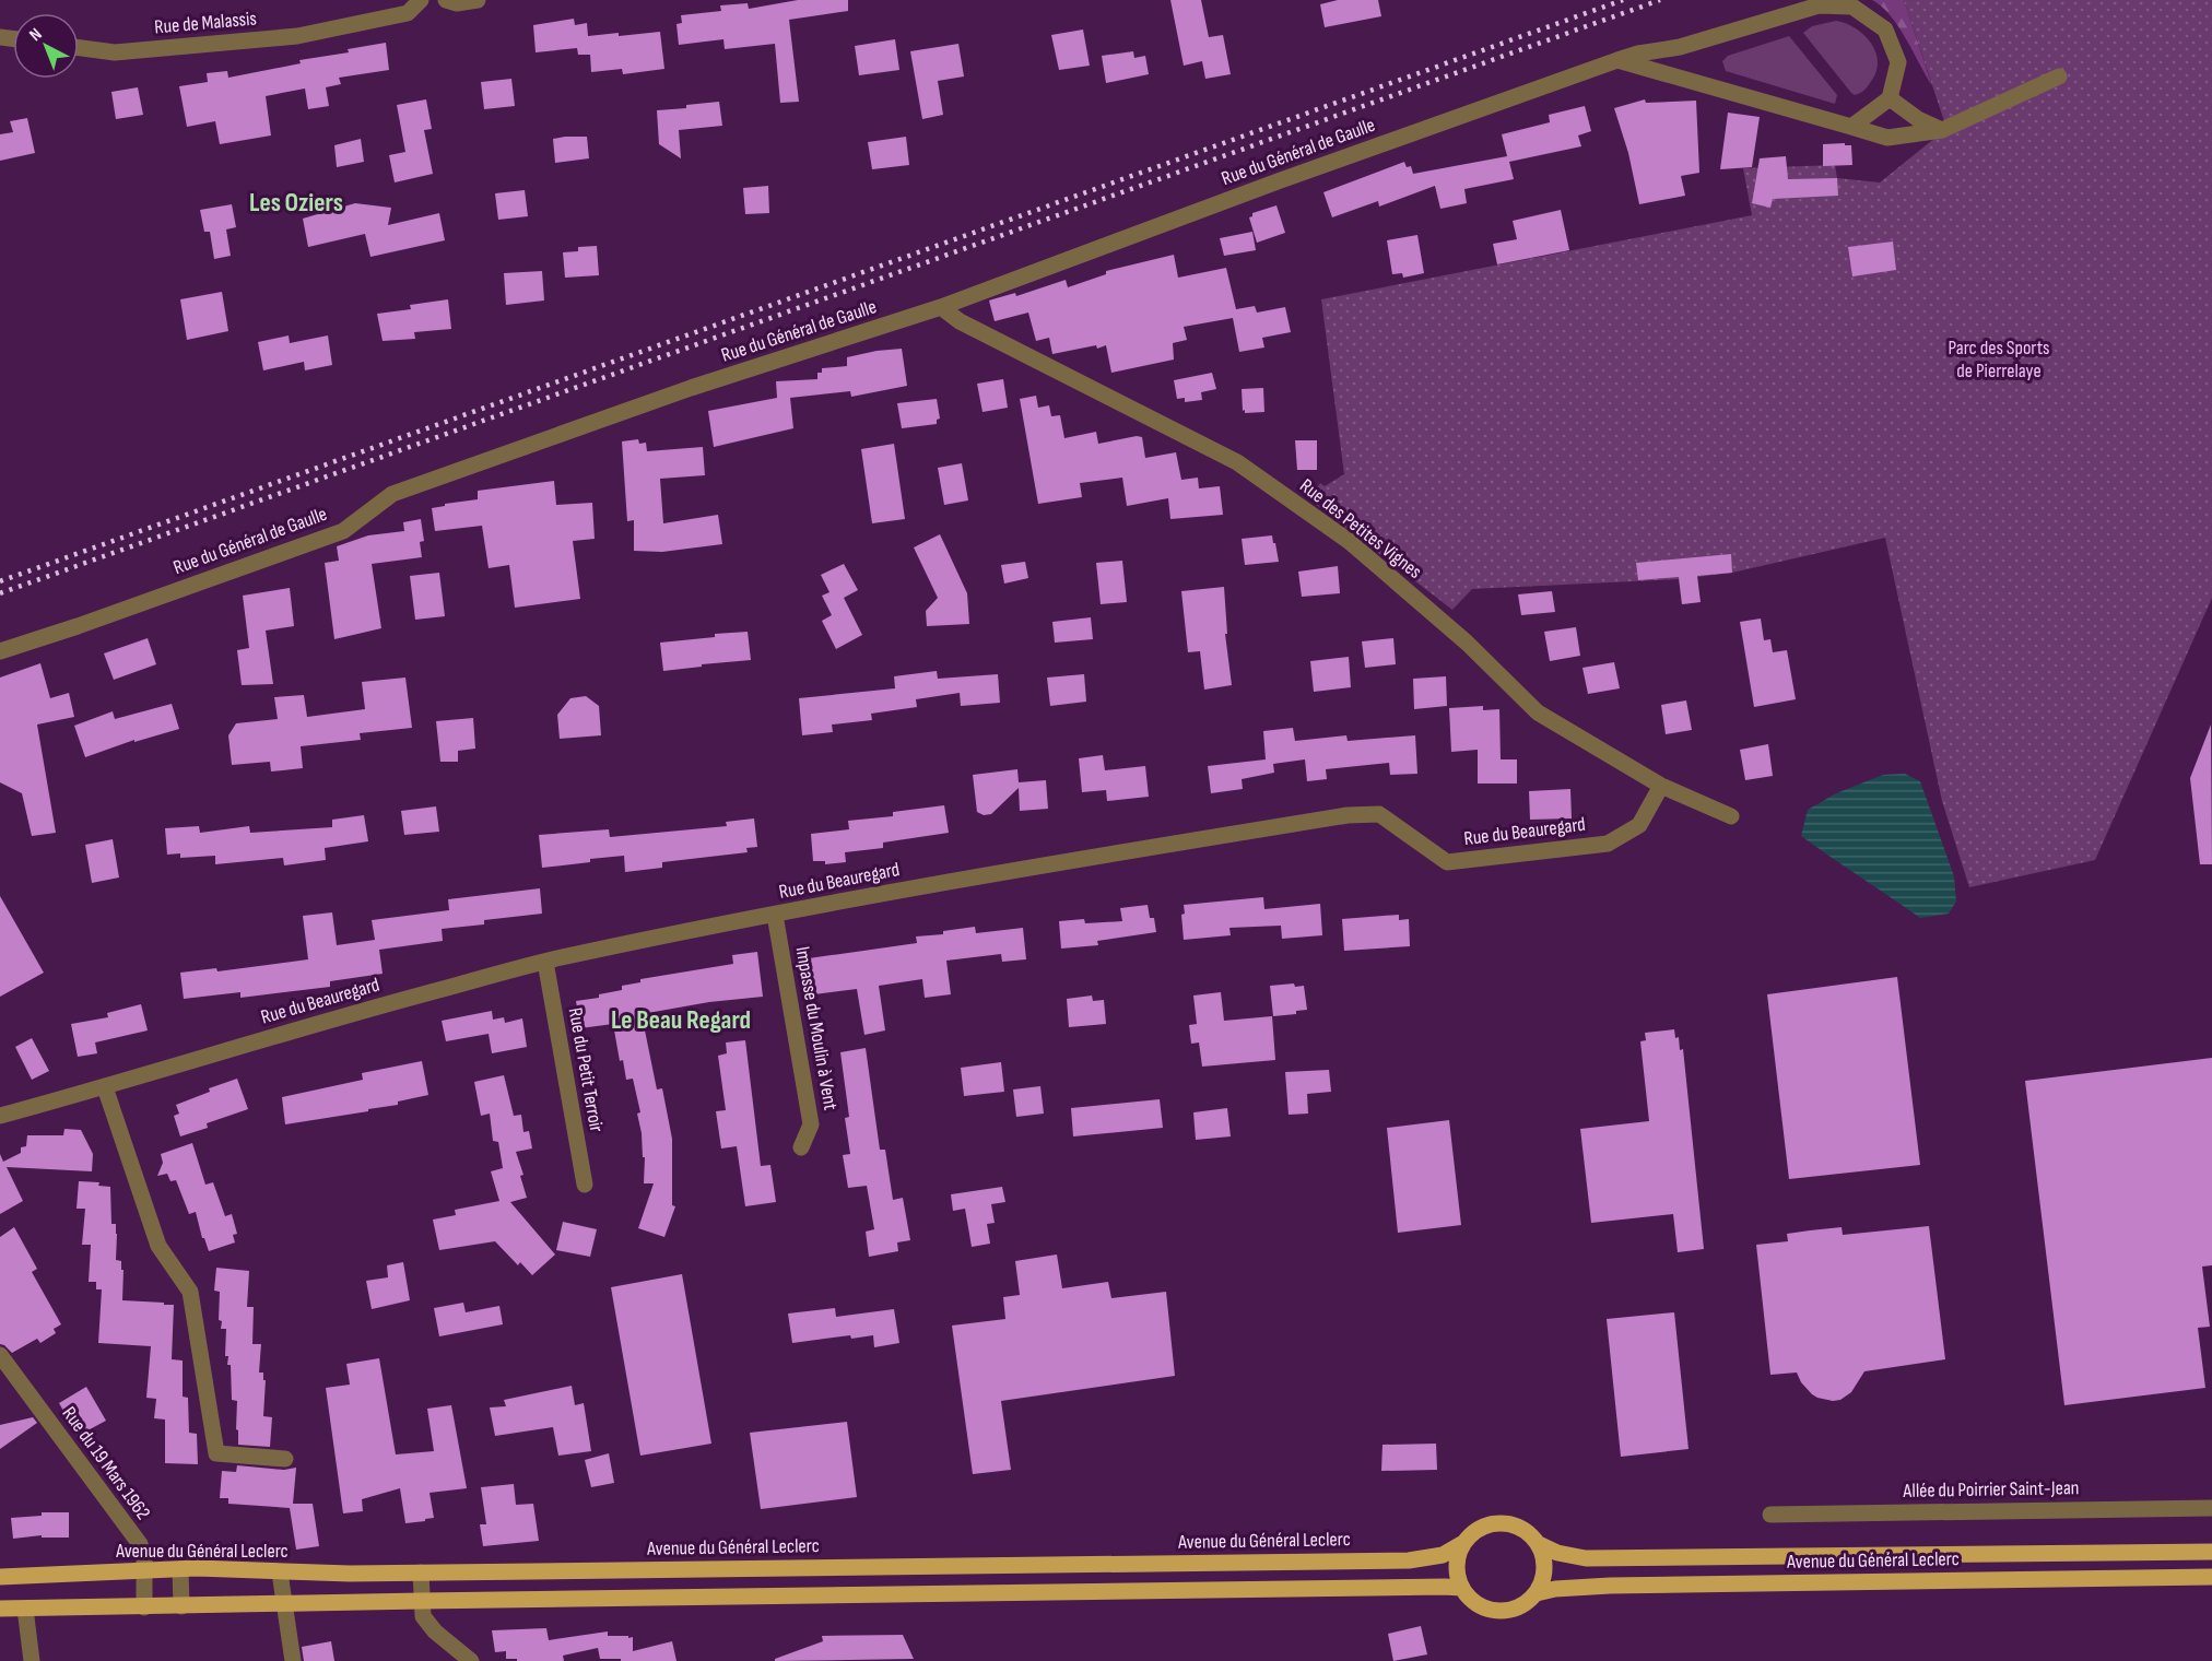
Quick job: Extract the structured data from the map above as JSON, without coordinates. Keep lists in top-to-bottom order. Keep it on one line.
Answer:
{"streets":{"main road":["Avenue du Général Leclerc"],"street":["Rue de Malassis","Rue du Général de Gaulle","Rue des Petites Vignes","Rue du Beauregard","Impasse du Moulin à Vent","Rue du Petit Terroir","Rue du 19 Mars 1962","Allée du Poirrier Saint-Jean"]},"crossings":[["Rue du Général de Gaulle","Rue des Petites Vignes"],["Rue des Petites Vignes","Rue du Beauregard"],["Rue du Beauregard","Impasse du Moulin à Vent"],["Rue du Beauregard","Rue du Petit Terroir"],["Rue du 19 Mars 1962","Avenue du Général Leclerc"]],"districts":["Les Oziers","Le Beau Regard"],"parks":["Parc des Sports de Pierrelaye"],"north":"top left"}
